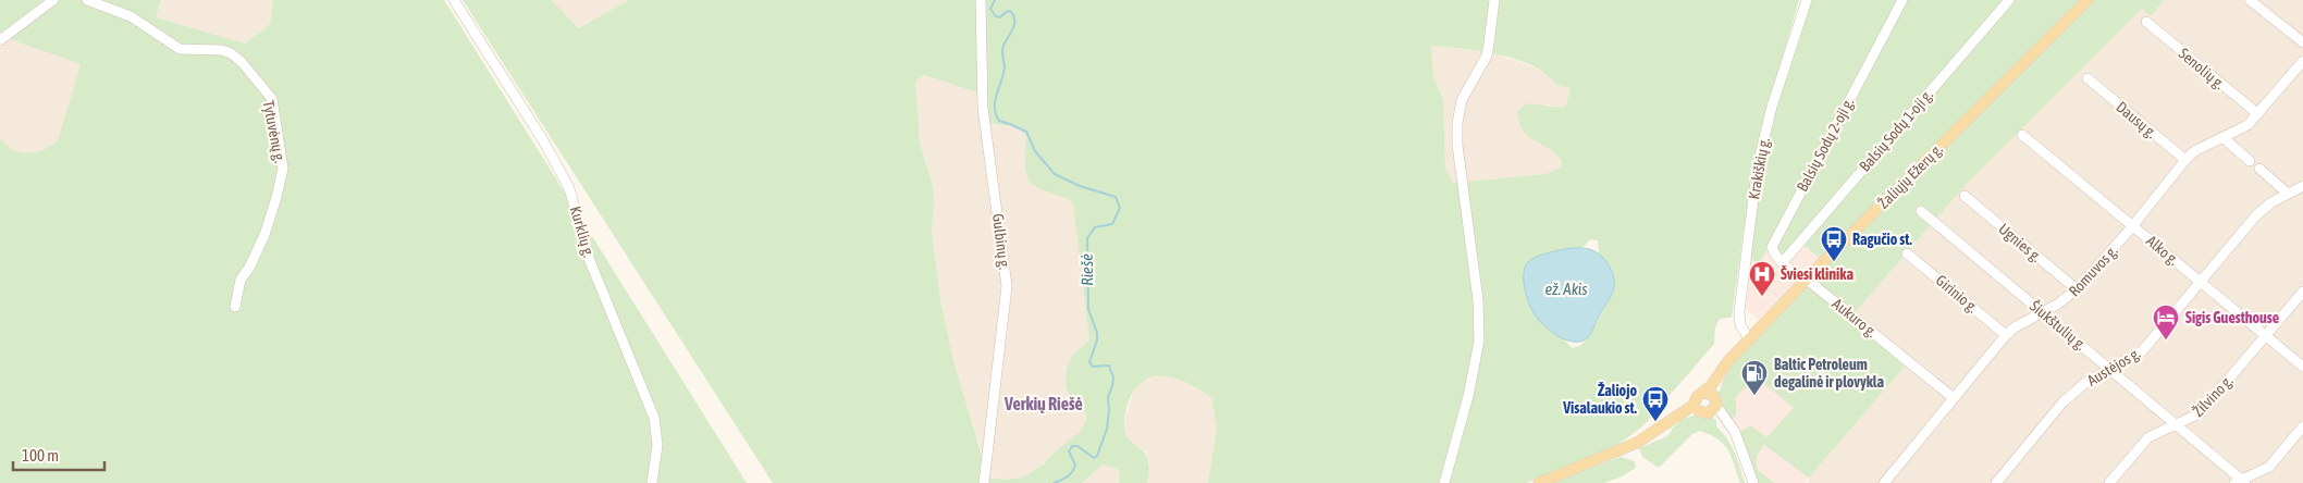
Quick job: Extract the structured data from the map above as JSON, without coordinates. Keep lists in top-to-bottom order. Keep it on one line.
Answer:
{"streets":{"main road":["Žaliųjų Ežerų g."],"street":["Senolių g.","Dausų g.","Balsių Sodų 1-oji g.","Tytuvėnų g.","Balsių Sodų 2-oji g.","Krakiškių g.","Kurklių g.","Gulbinų g.","Ugnies g.","Alko g.","Romuvos g.","Girinio g.","Aukuro g.","Šiukštulių g.","Austėjos g.","Žilvino g."]},"crossings":[["Senolių g.","Romuvos g."],["Dausų g.","Romuvos g."],["Balsių Sodų 1-oji g.","Balsių Sodų 2-oji g."],["Krakiškių g.","Žaliųjų Ežerų g."],["Žaliųjų Ežerų g.","Aukuro g."],["Ugnies g.","Romuvos g."],["Alko g.","Romuvos g."],["Alko g.","Austėjos g."],["Alko g.","Žilvino g."],["Romuvos g.","Girinio g."],["Romuvos g.","Aukuro g."],["Romuvos g.","Šiukštulių g."],["Šiukštulių g.","Austėjos g."],["Šiukštulių g.","Žilvino g."]],"districts":["Verkių Riešė"],"water":["Riešė","ež. Akis"],"places":{"bus stop":["Ragučio st.","Žaliojo Visalaukio st."],"hospital":["Šviesi klinika"],"hotel":["Sigis Guesthouse"],"fuel station":["Baltic Petroleum degalinė ir plovykla"]},"scale_bar":"100 m"}
